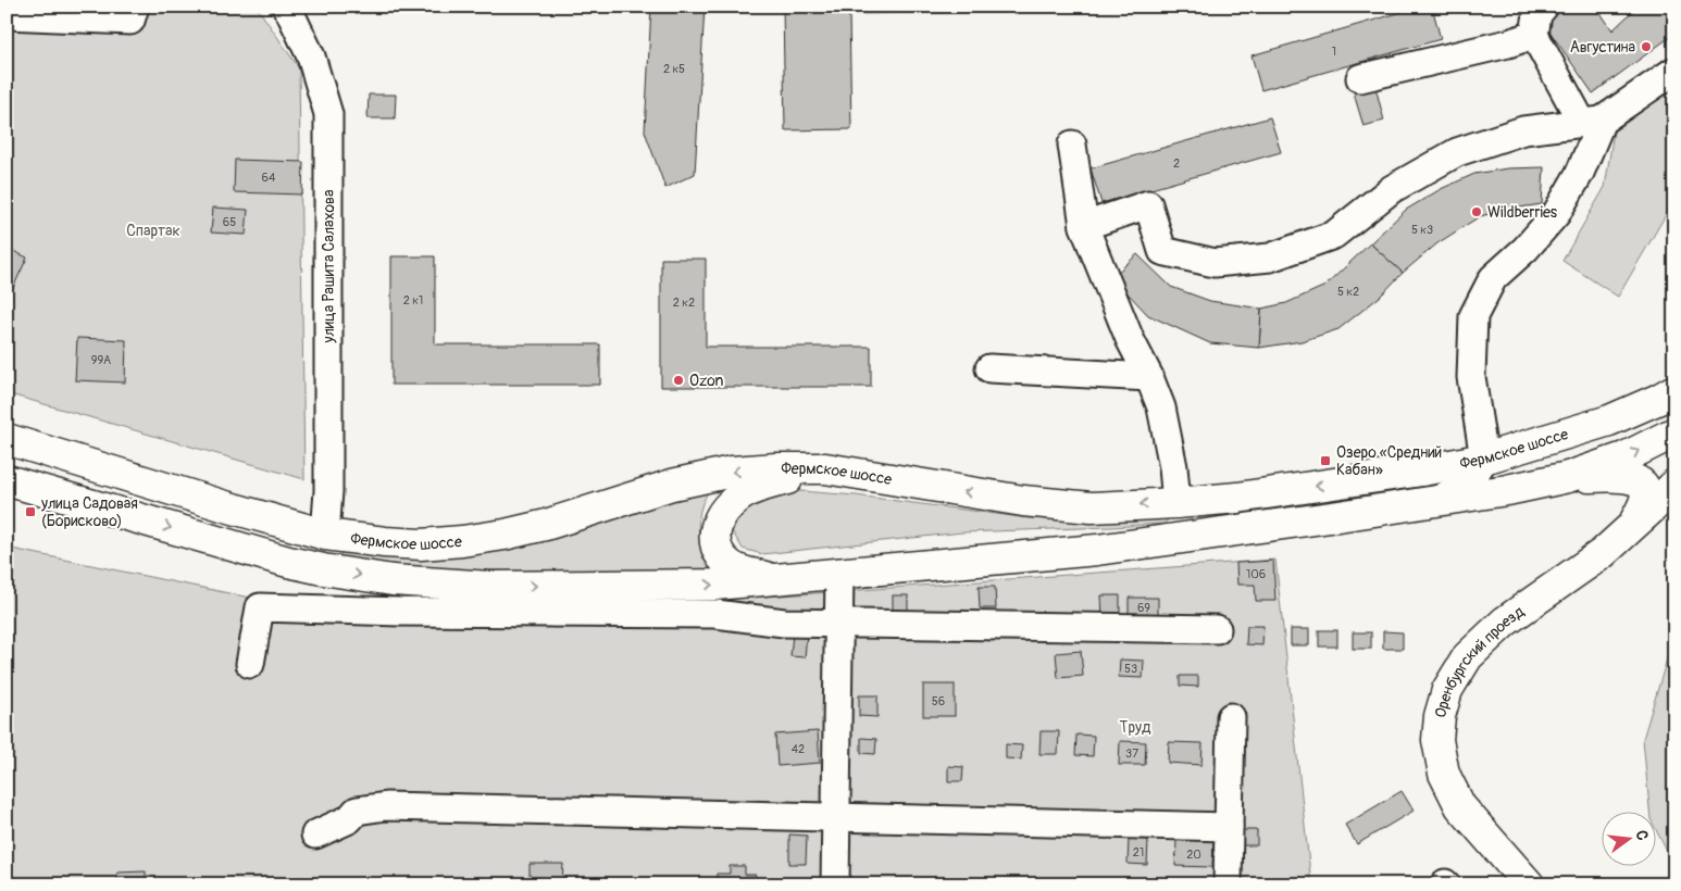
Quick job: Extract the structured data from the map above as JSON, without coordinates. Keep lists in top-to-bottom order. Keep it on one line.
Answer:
{"streets":{"main road":["Фермское шоссе","Оренбургский проезд"],"street":["улица Рашита Салахова"]},"crossings":[["улица Рашита Салахова","Фермское шоссе"]],"parks":["Спартак","Труд"],"places":{"other":["Августина","Wildberries","Ozon"],"transit":["Озеро «Средний Кабан»","улица Садовая (Борисково)"]},"house_numbers":["1","2 к5","2","64","65","5 к3","5 к2","2 к1","2 к2","99А","106","69","53","56","42","37","21","20"],"north":"right"}
